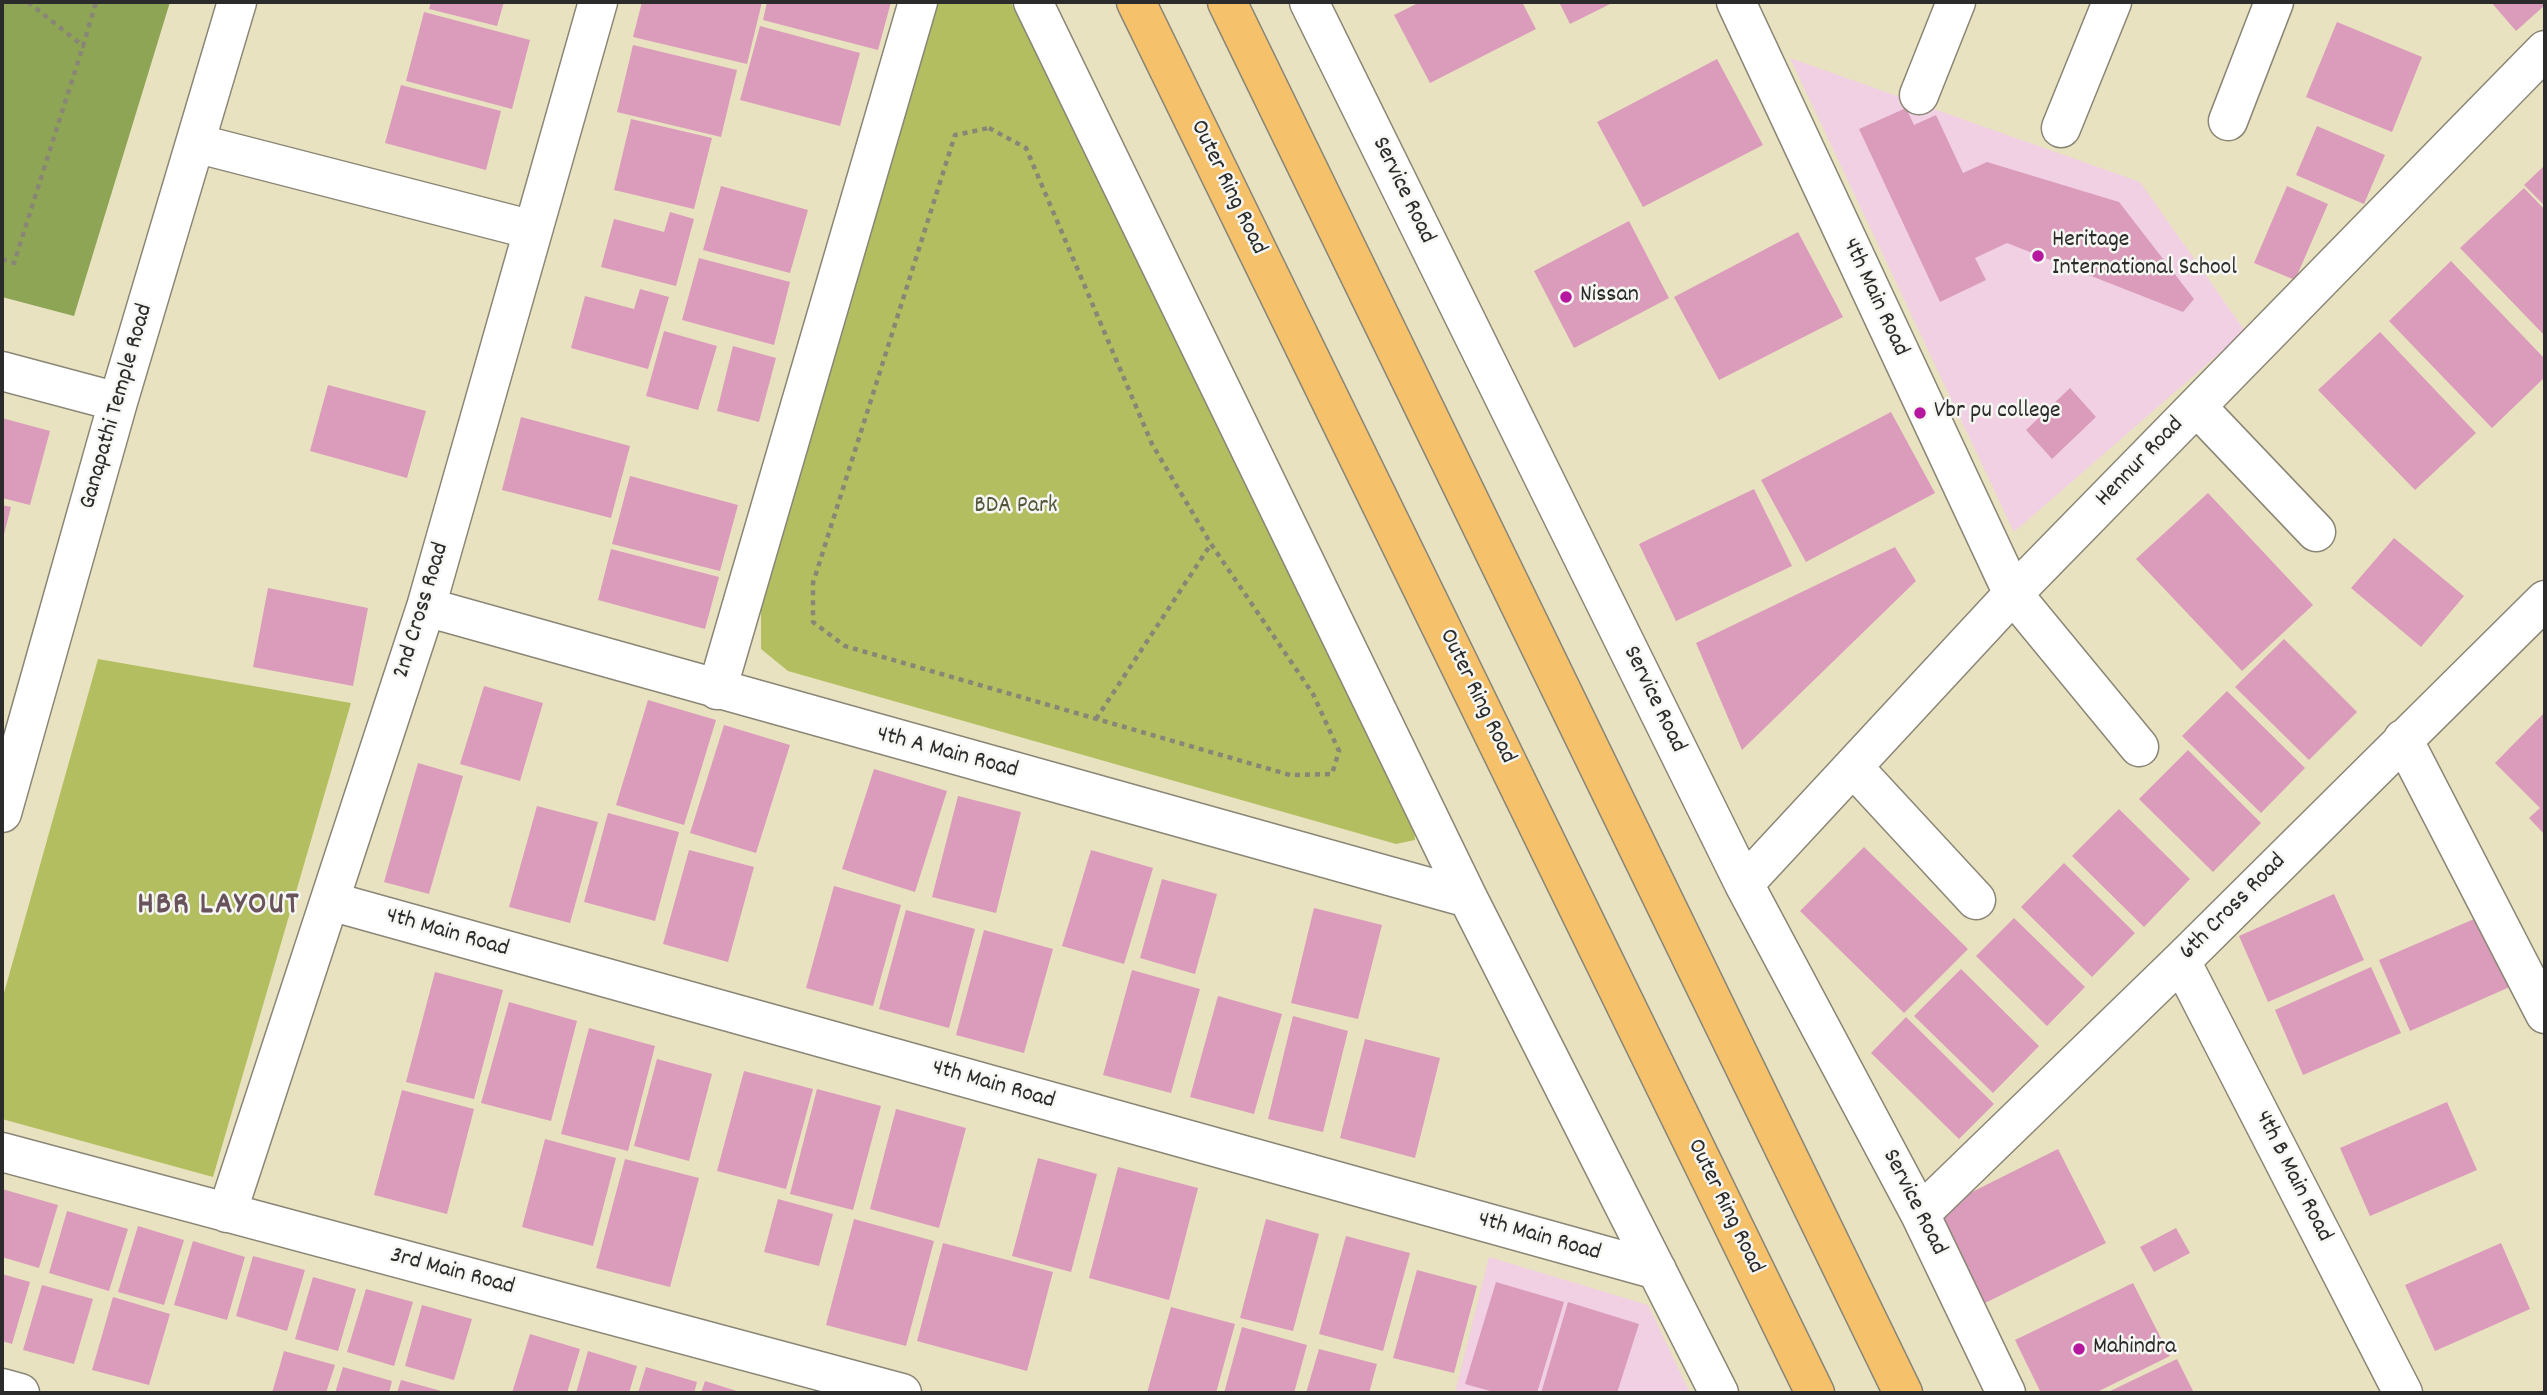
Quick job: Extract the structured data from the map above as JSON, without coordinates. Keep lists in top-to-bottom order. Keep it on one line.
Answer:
{"streets":{"highway":["Outer Ring Road"],"street":["Service Road","4th Main Road","Ganapathi Temple Road","Hennur Road","2nd Cross Road","4th A Main Road","6th Cross Road","4th B Main Road","3rd Main Road"]},"crossings":[["Service Road","Hennur Road"],["Service Road","6th Cross Road"],["4th Main Road","Hennur Road"],["4th Main Road","2nd Cross Road"],["2nd Cross Road","4th A Main Road"],["2nd Cross Road","3rd Main Road"],["6th Cross Road","4th B Main Road"]],"districts":["HBR LAYOUT"],"parks":["BDA Park"],"places":["Heritage International School","Nissan","Vbr pu college","Mahindra"]}
